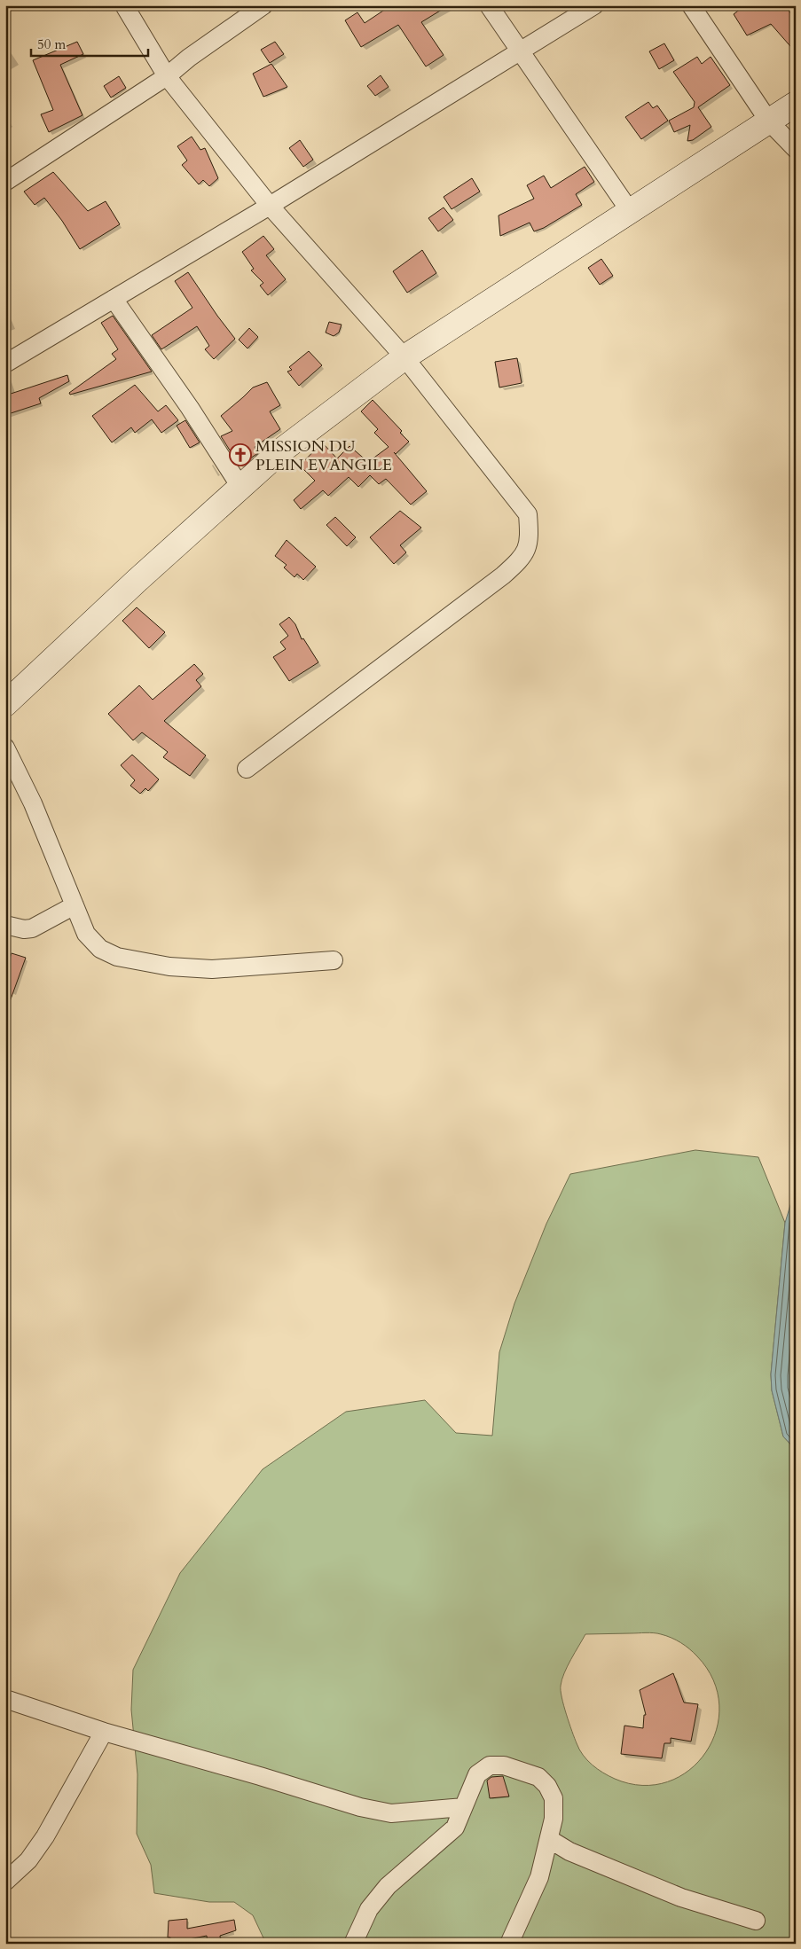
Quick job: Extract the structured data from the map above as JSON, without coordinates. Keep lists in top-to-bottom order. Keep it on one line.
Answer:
{"places":{"church":["MISSION DU PLEIN EVANGILE"]},"scale_bar":"50 m"}
